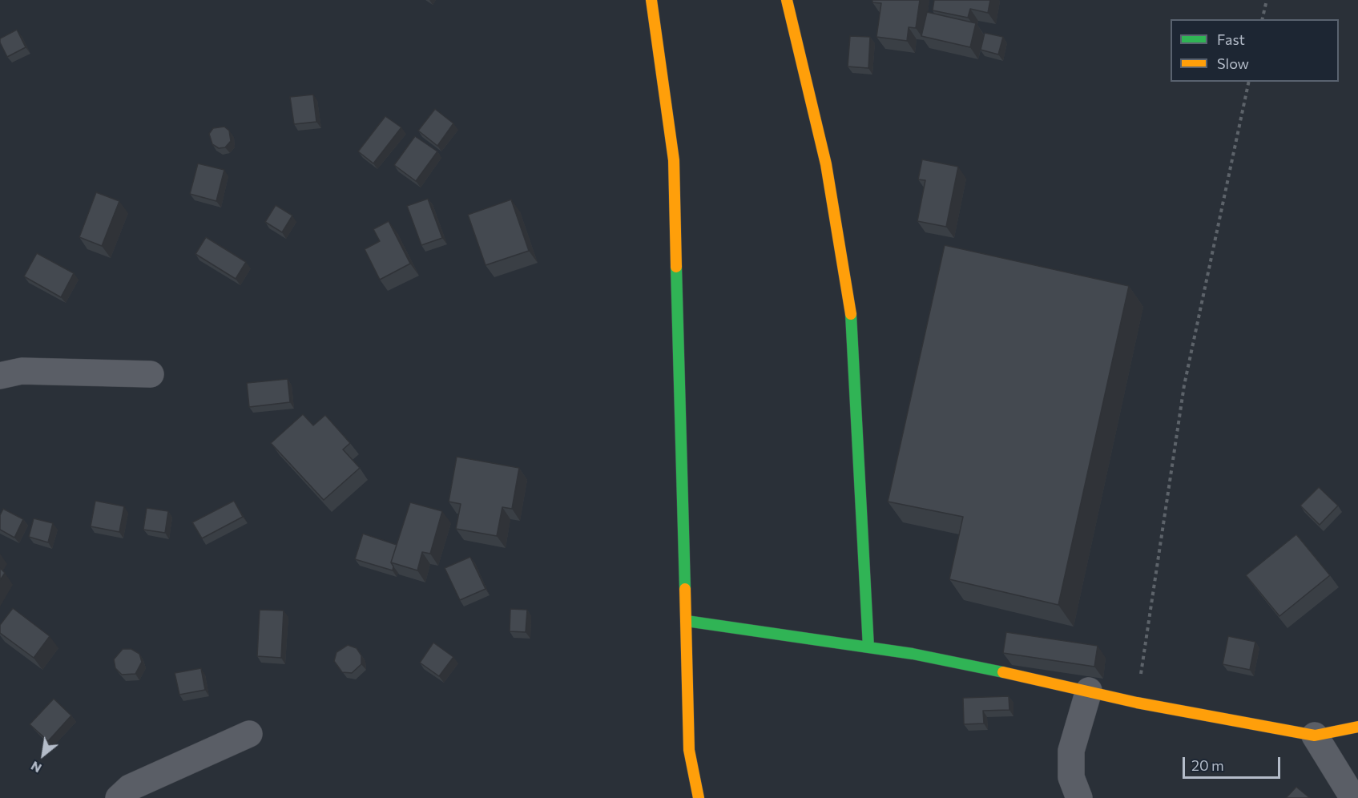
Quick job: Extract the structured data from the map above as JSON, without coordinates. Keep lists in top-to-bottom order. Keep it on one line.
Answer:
{"legend":["Fast","Slow"],"scale_bar":"20 m","north":"bottom left"}
